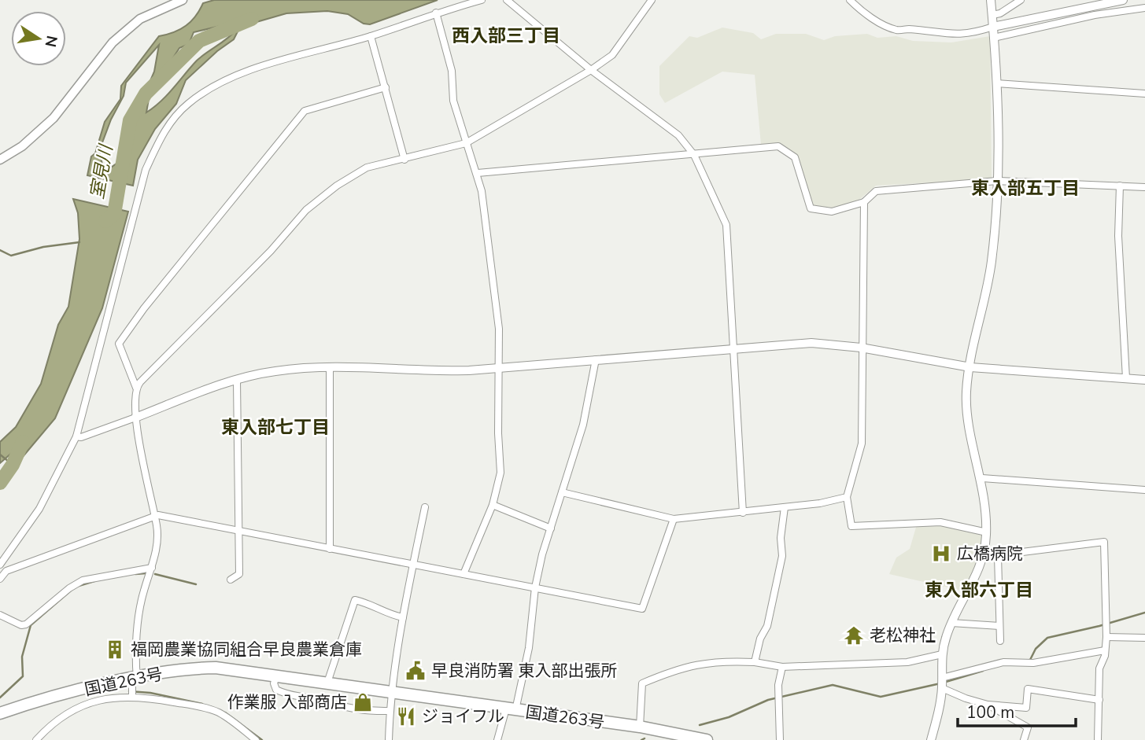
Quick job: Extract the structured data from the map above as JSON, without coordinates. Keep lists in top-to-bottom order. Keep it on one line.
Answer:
{"streets":{"highway":["国道263号"]},"districts":["西入部三丁目","東入部五丁目","東入部七丁目","東入部六丁目"],"water":["室見川"],"places":{"hospital":["広橋病院"],"temple":["老松神社"],"building":["福岡農業協同組合早良農業倉庫"],"public building":["早良消防署 東入部出張所"],"shop":["作業服 入部商店"],"restaurant":["ジョイフル"]},"scale_bar":"100 m","north":"right"}
